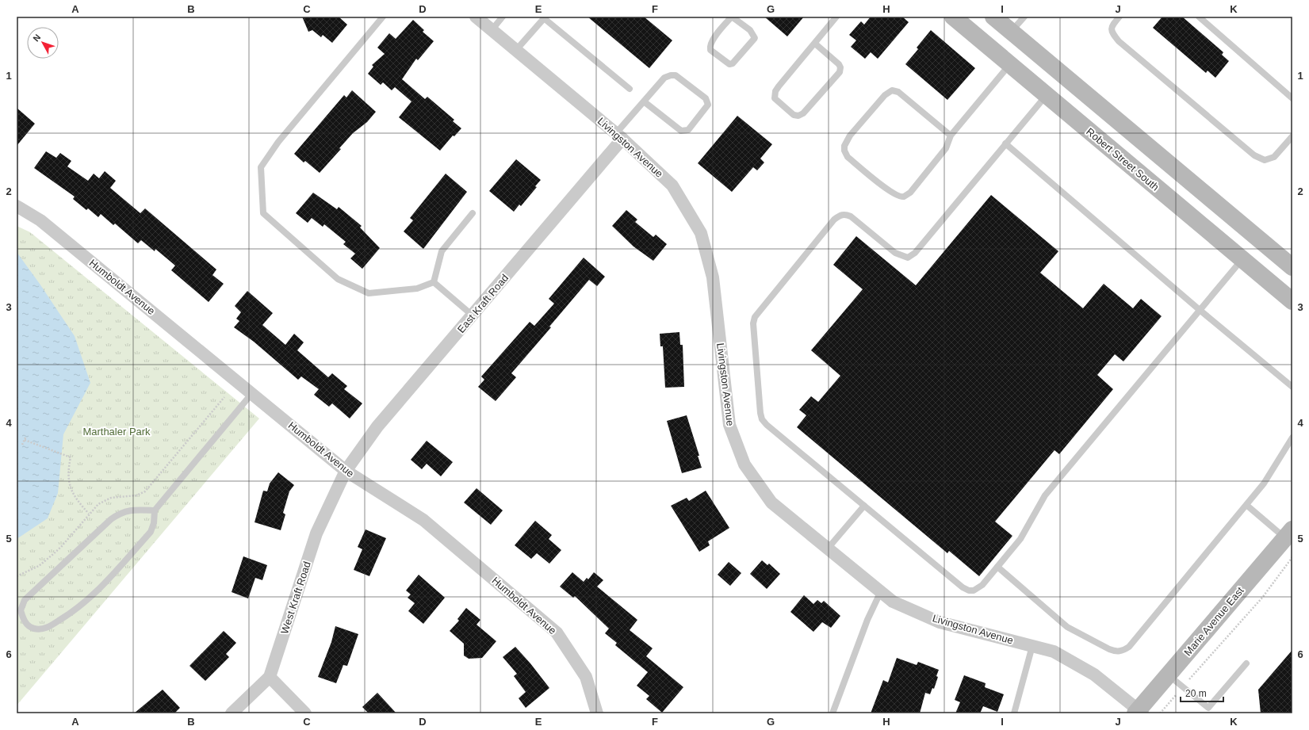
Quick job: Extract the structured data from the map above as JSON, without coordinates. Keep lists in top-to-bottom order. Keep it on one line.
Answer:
{"streets":{"main road":["Robert Street South","Marie Avenue East"],"street":["Livingston Avenue","Humboldt Avenue","East Kraft Road","West Kraft Road"]},"crossings":[["Livingston Avenue","East Kraft Road"],["Livingston Avenue","Marie Avenue East"],["Humboldt Avenue","East Kraft Road"],["Humboldt Avenue","West Kraft Road"],["East Kraft Road","West Kraft Road"]],"parks":["Marthaler Park"],"scale_bar":"20 m","north":"top left","grid":{"columns":["A","B","C","D","E","F","G","H","I","J","K"],"rows":["1","2","3","4","5","6"]}}
